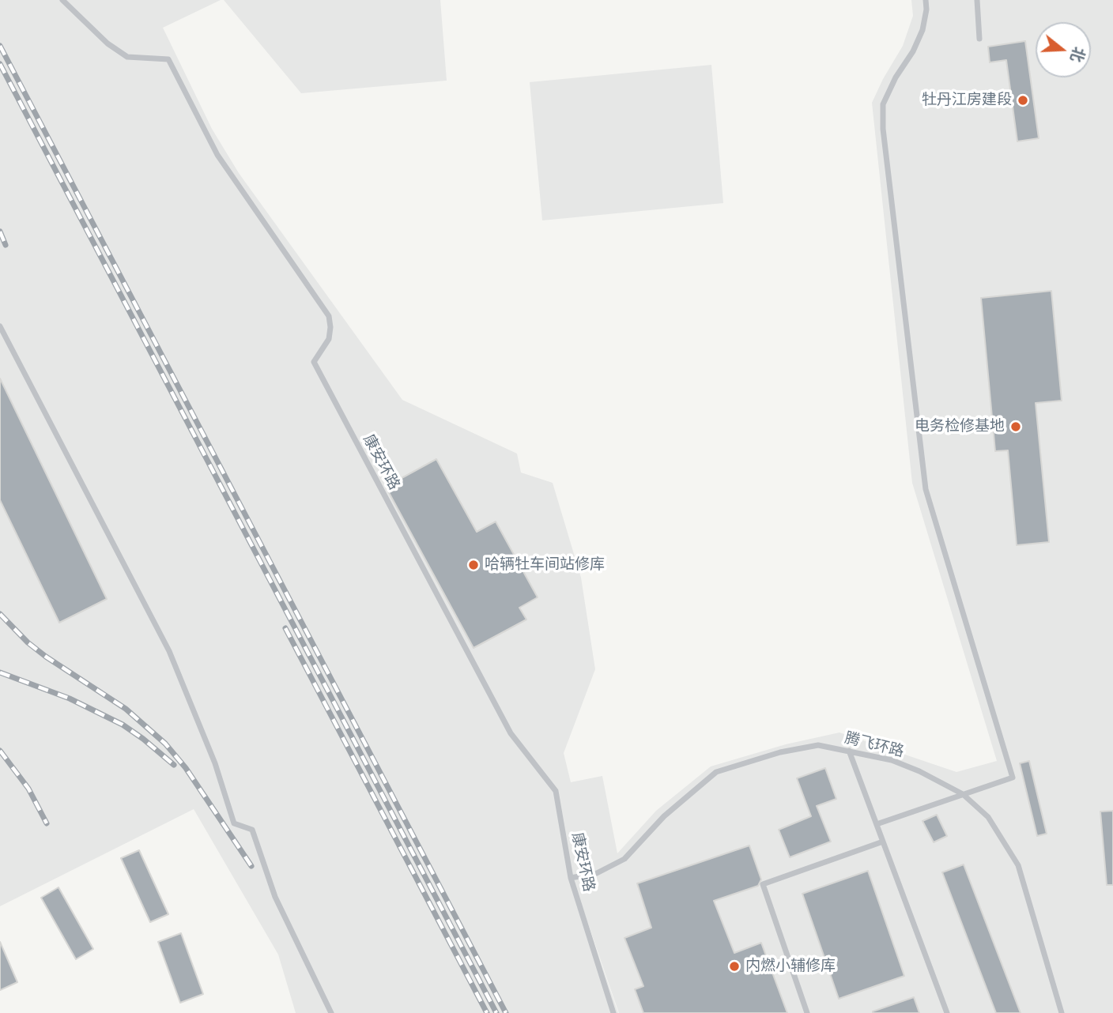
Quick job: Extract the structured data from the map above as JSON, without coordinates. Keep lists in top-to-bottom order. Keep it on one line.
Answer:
{"streets":{"lane":["康安环路","腾飞环路"]},"crossings":[["康安环路","腾飞环路"]],"places":["牡丹江房建段","电务检修基地","哈辆牡车间站修库","内燃小辅修库"],"north":"right"}
